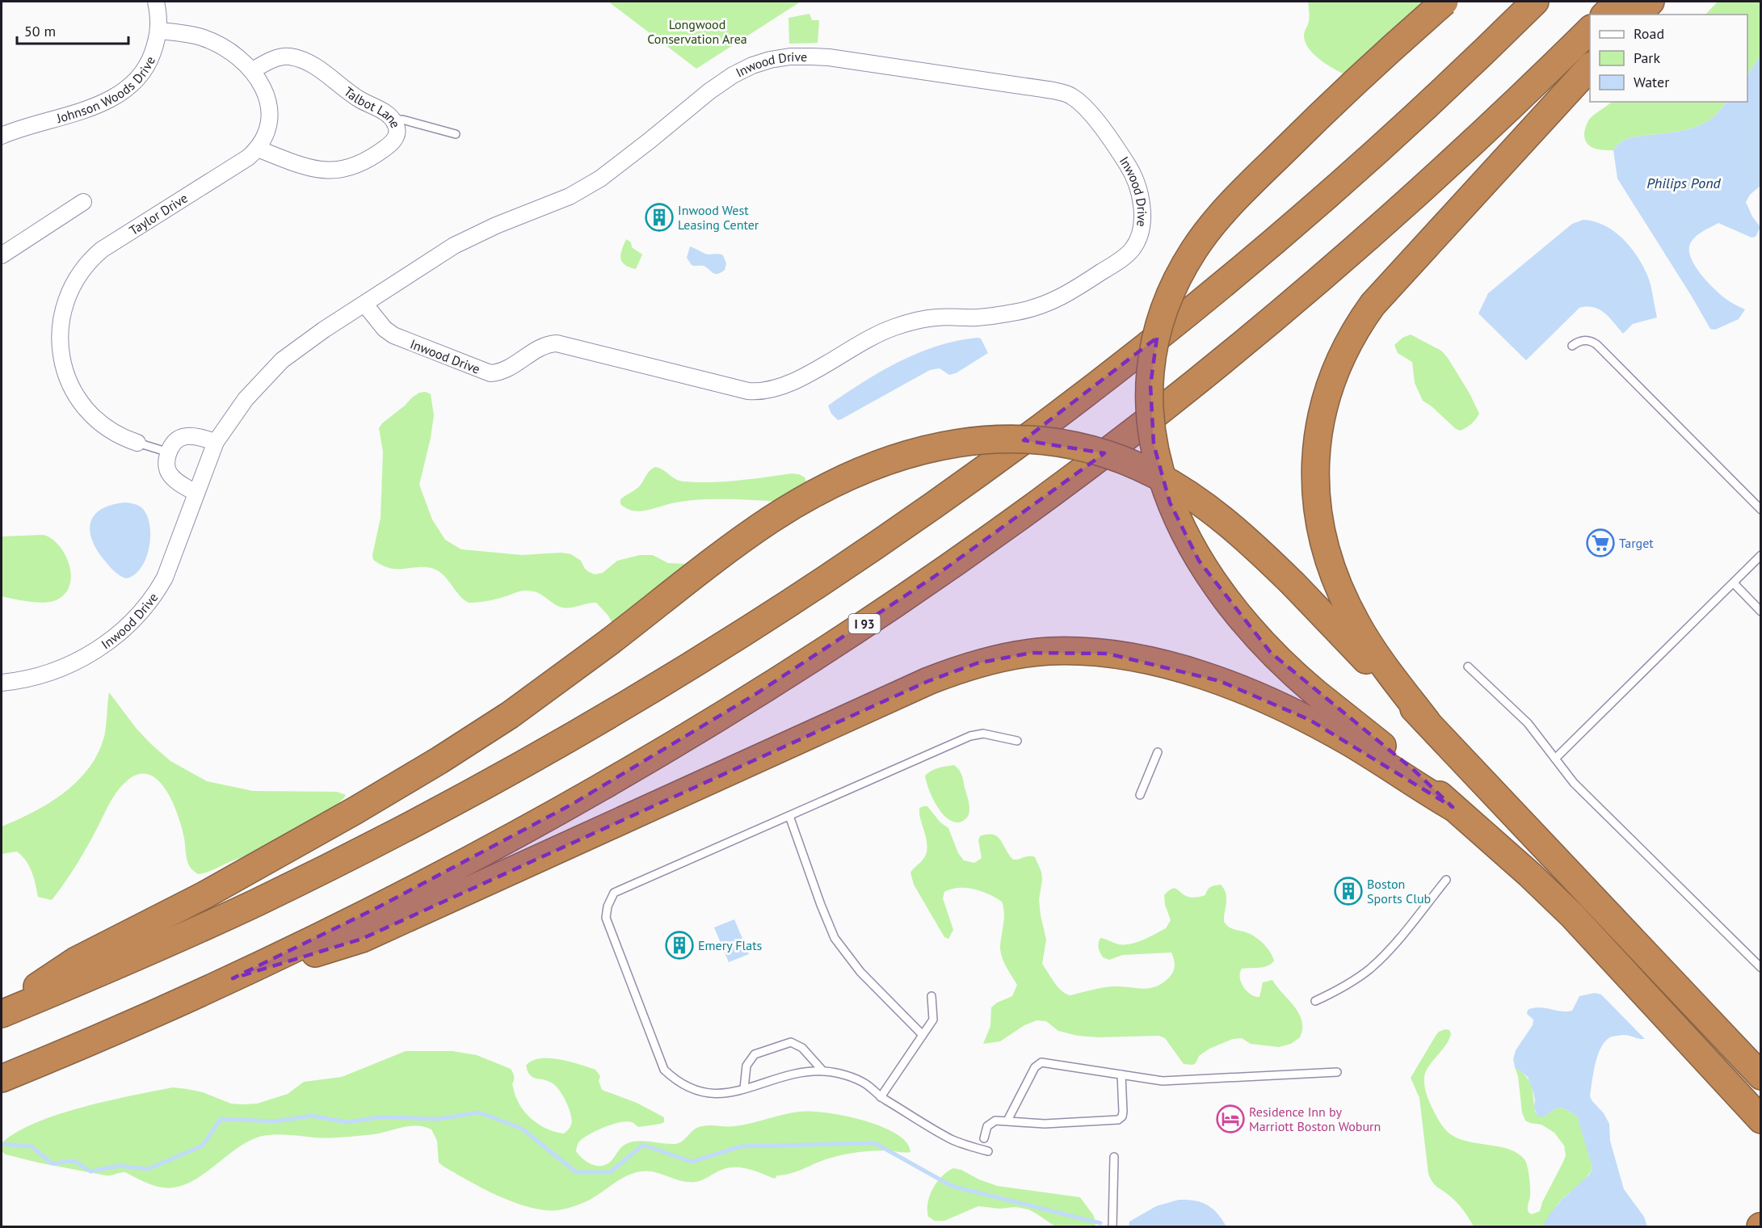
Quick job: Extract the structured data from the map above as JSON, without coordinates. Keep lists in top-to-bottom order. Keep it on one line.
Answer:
{"streets":{"highway":["I 93"],"street":["Inwood Drive","Johnson Woods Drive","Talbot Lane","Taylor Drive"]},"crossings":[["Talbot Lane","Taylor Drive"]],"water":["Philips Pond"],"parks":["Longwood Conservation Area"],"places":{"building":["Inwood West Leasing Center","Boston Sports Club","Emery Flats"],"supermarket":["Target"],"hotel":["Residence Inn by Marriott Boston Woburn"]},"legend":["Road","Park","Water"],"scale_bar":"50 m"}
